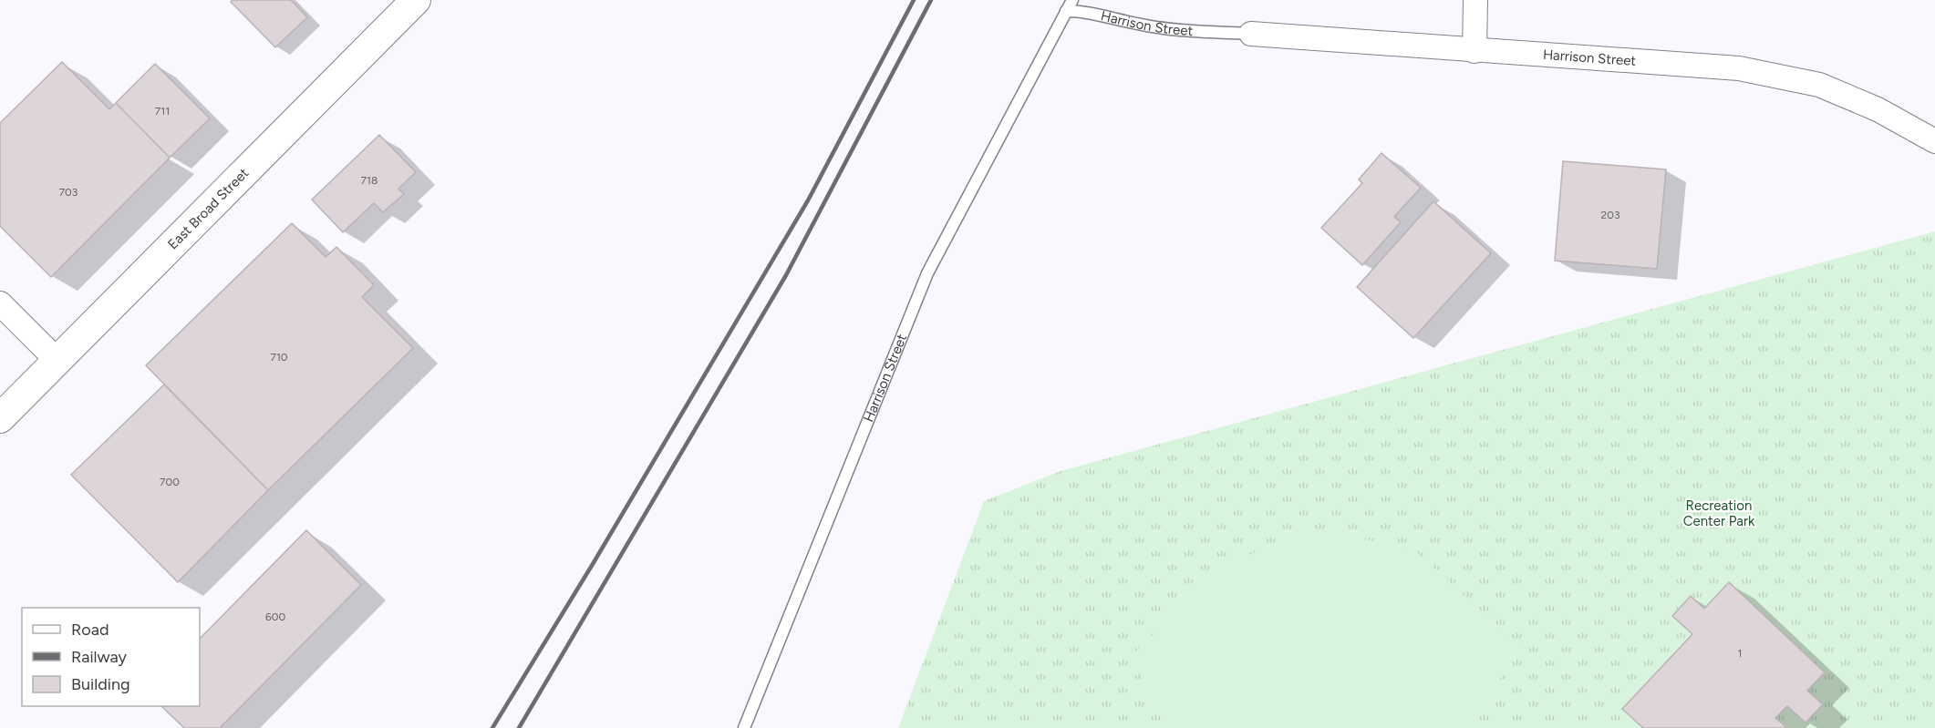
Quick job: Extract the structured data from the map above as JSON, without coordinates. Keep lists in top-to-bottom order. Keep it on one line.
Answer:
{"streets":{"street":["Harrison Street","East Broad Street"]},"parks":["Recreation Center Park"],"house_numbers":["711","718","703","203","710","700","600","1"],"legend":["Road","Railway","Building"]}
